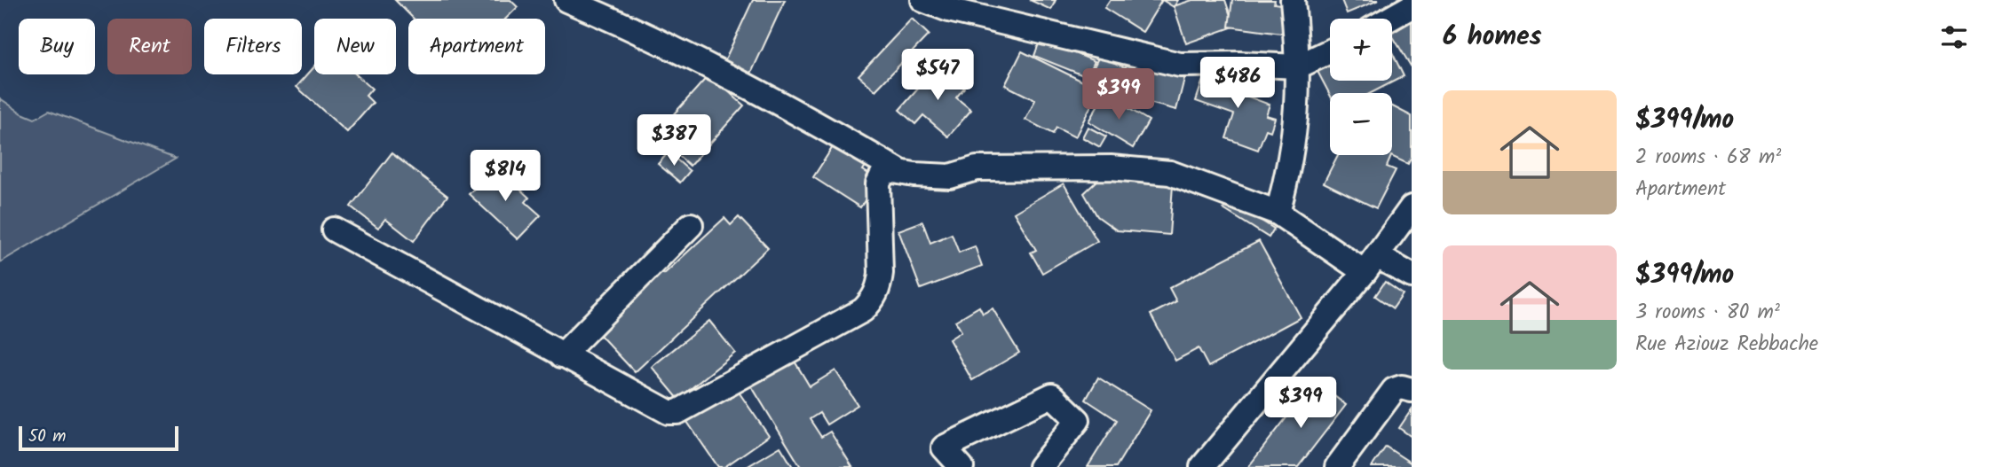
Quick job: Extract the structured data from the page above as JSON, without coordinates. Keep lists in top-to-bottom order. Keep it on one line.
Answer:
{"scale_bar":"50 m","page":{"heading":"6 homes","map_buttons":["+","−"],"chip":["Buy","Rent","Filters","New","Apartment"],"price":["$547","$486","$399","$387","$814","$399"],"list":[{"name":"$399/mo","note":"2 rooms · 68 m² · Apartment"},{"name":"$399/mo","note":"3 rooms · 80 m² · Rue Aziouz Rebbache"}],"scale":"50 m"}}
